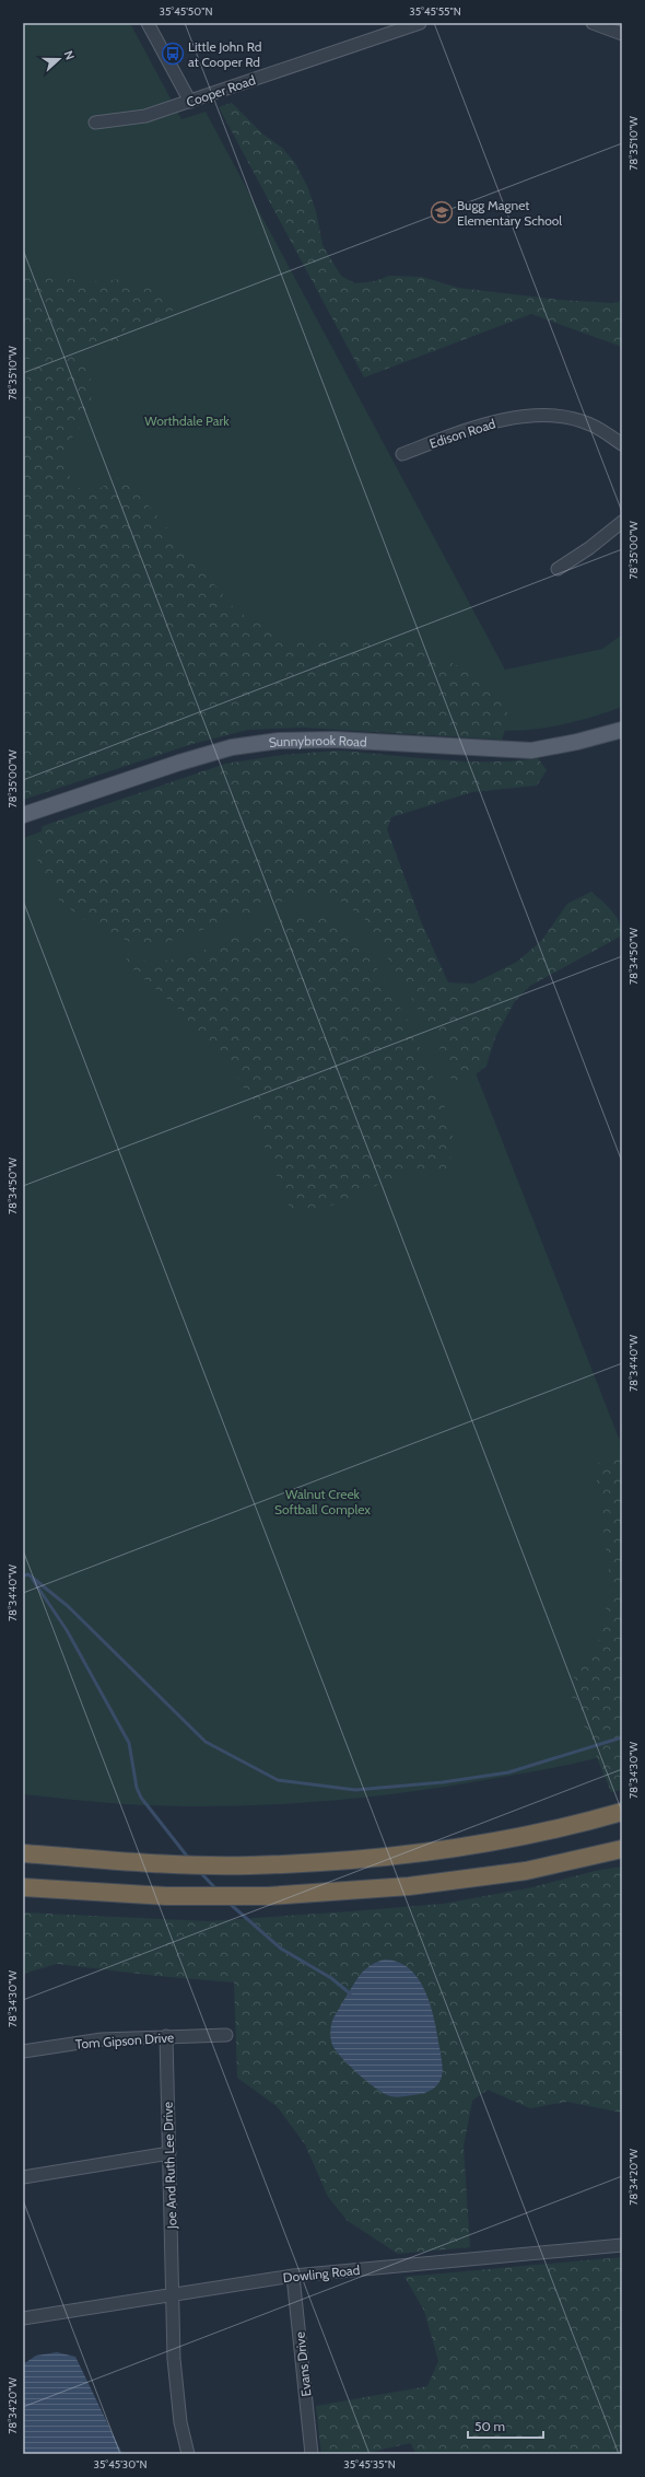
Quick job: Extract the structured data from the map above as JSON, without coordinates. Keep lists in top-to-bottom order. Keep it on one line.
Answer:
{"streets":{"main road":["Sunnybrook Road"],"street":["Cooper Road","Edison Road","Tom Gipson Drive","Joe And Ruth Lee Drive","Dowling Road","Evans Drive"]},"crossings":[["Tom Gipson Drive","Joe And Ruth Lee Drive"],["Joe And Ruth Lee Drive","Dowling Road"],["Dowling Road","Evans Drive"]],"parks":["Worthdale Park","Walnut Creek Softball Complex"],"places":{"bus stop":["Little John Rd at Cooper Rd"],"school or university":["Bugg Magnet Elementary School"]},"scale_bar":"50 m","north":"right","coordinates":["35°45'50\"N","35°45'55\"N","78°35'10\"W","78°35'00\"W","78°34'50\"W","78°34'40\"W","78°34'30\"W","78°34'20\"W","35°45'30\"N","35°45'35\"N"]}
